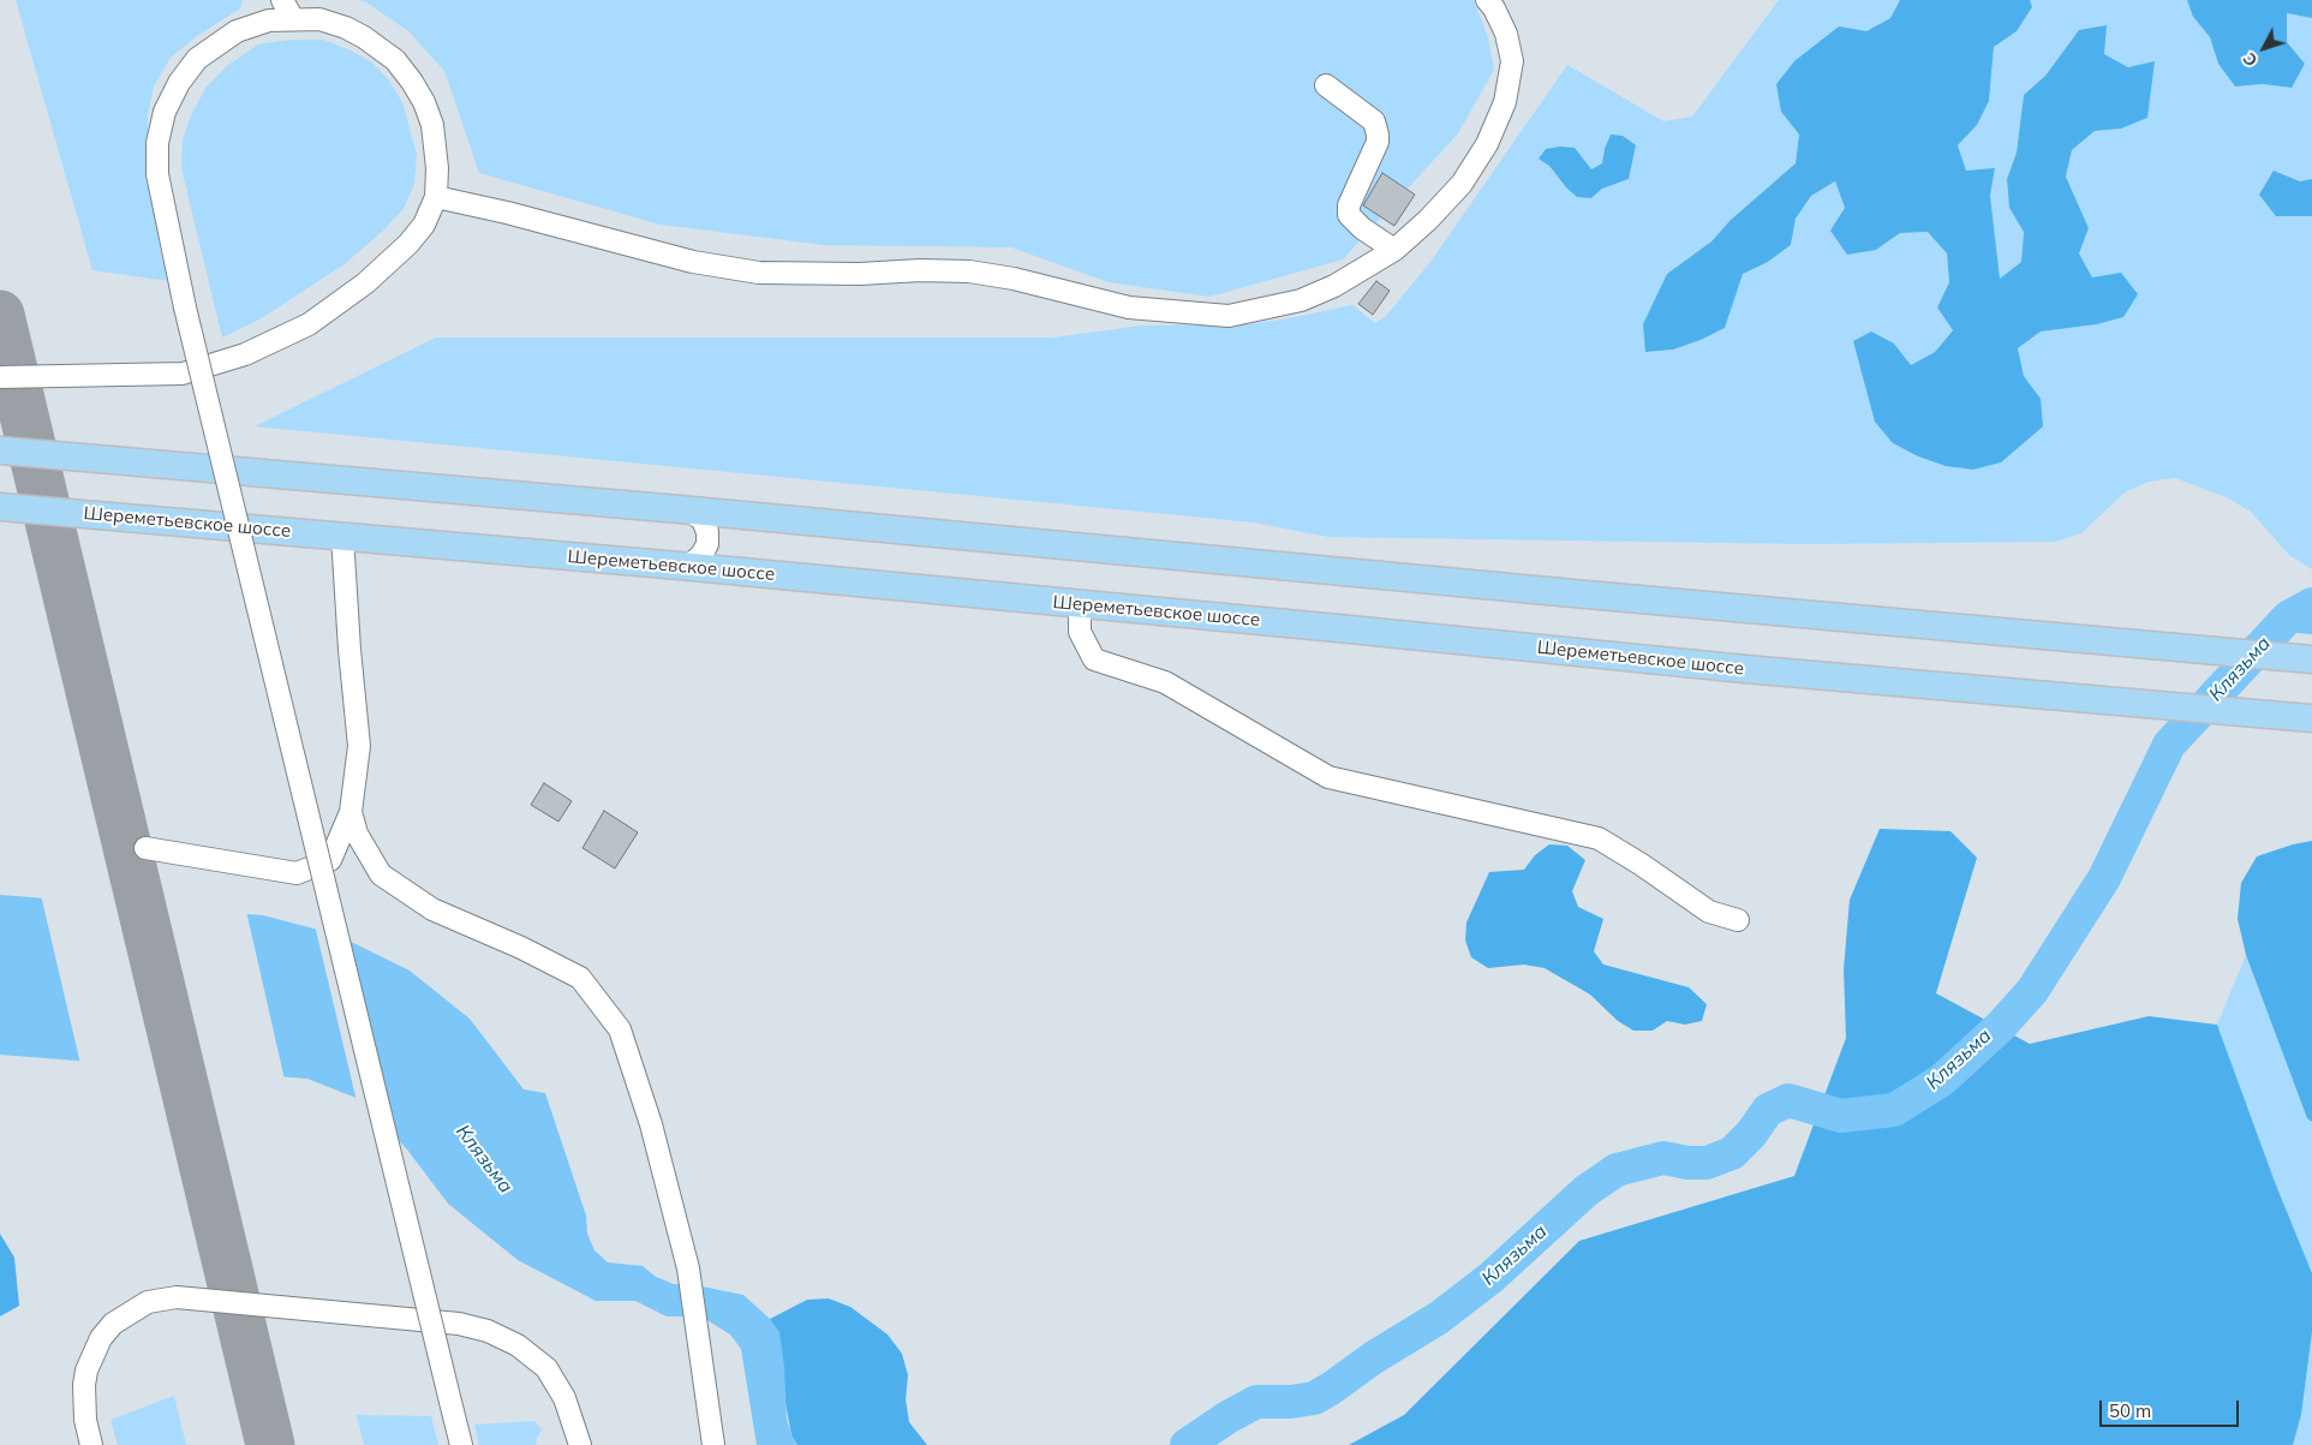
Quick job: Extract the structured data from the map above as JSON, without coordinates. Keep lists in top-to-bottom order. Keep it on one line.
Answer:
{"streets":{"main road":["Шереметьевское шоссе"]},"water":["Клязьма"],"scale_bar":"50 m","north":"bottom left"}
